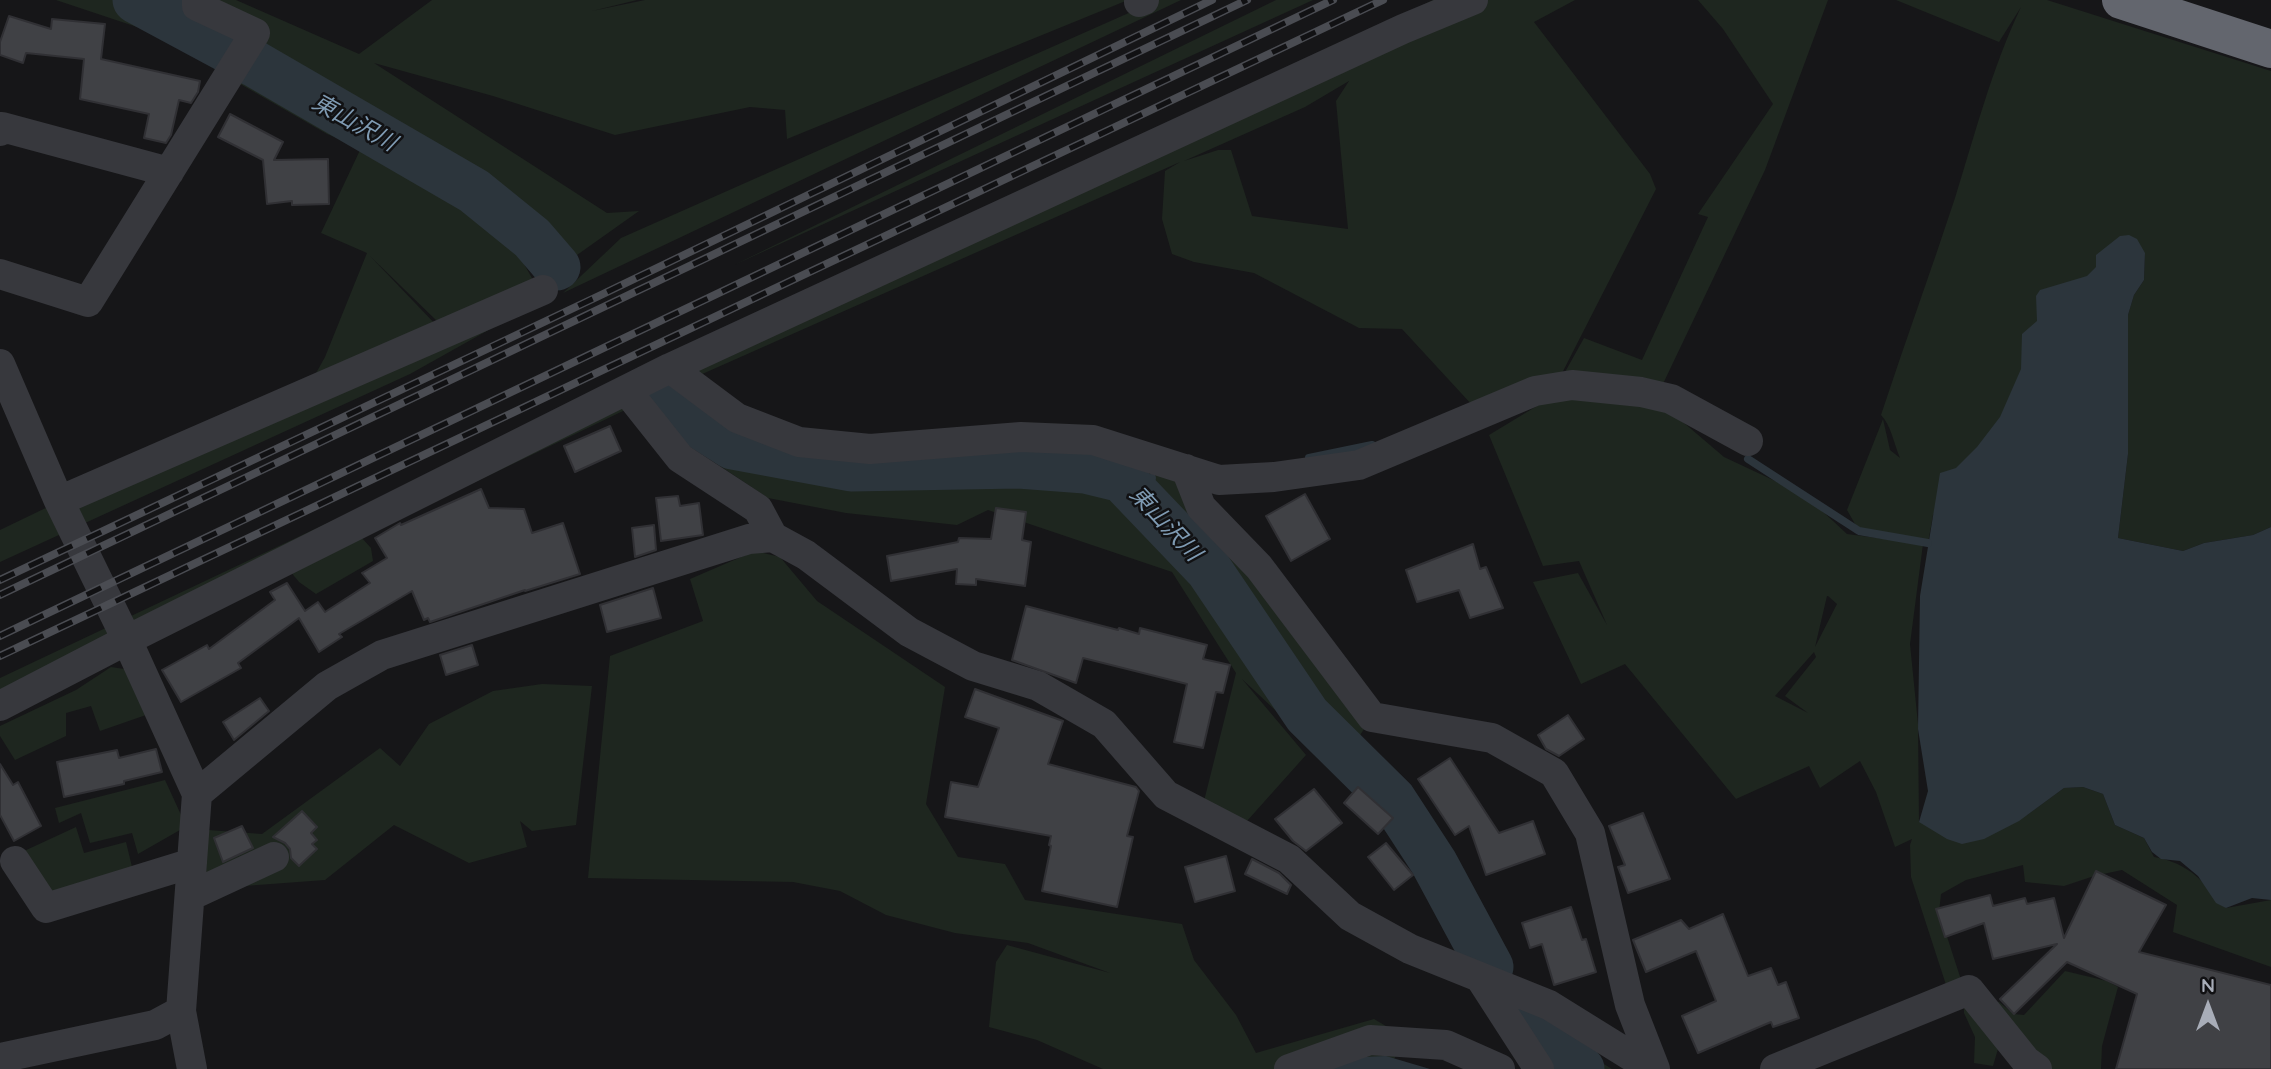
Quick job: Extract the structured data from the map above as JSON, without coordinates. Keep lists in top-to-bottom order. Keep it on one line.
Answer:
{"water":["東山沢川"],"north":"top"}
